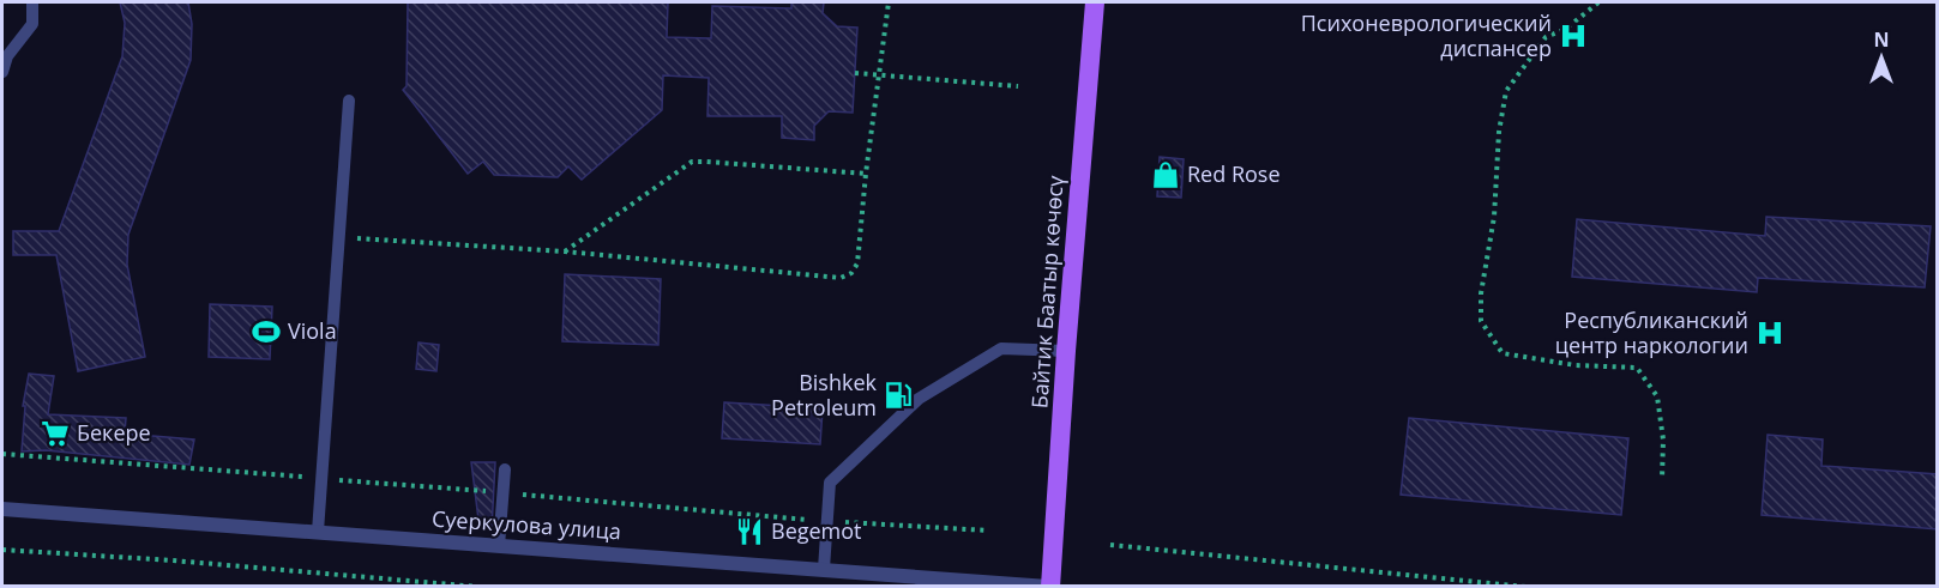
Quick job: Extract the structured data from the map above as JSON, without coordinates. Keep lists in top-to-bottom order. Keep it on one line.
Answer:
{"streets":{"main road":["Байтик Баатыр көчөсү"],"street":["Суеркулова улица"]},"crossings":[["Байтик Баатыр көчөсү","Суеркулова улица"]],"places":{"hospital":["Психоневрологический диспансер","Республиканский центр наркологии"],"shop":["Red Rose"],"sports":["Viola"],"fuel station":["Bishkek Petroleum"],"supermarket":["Бекере"],"restaurant":["Begemot"]},"north":"top"}
